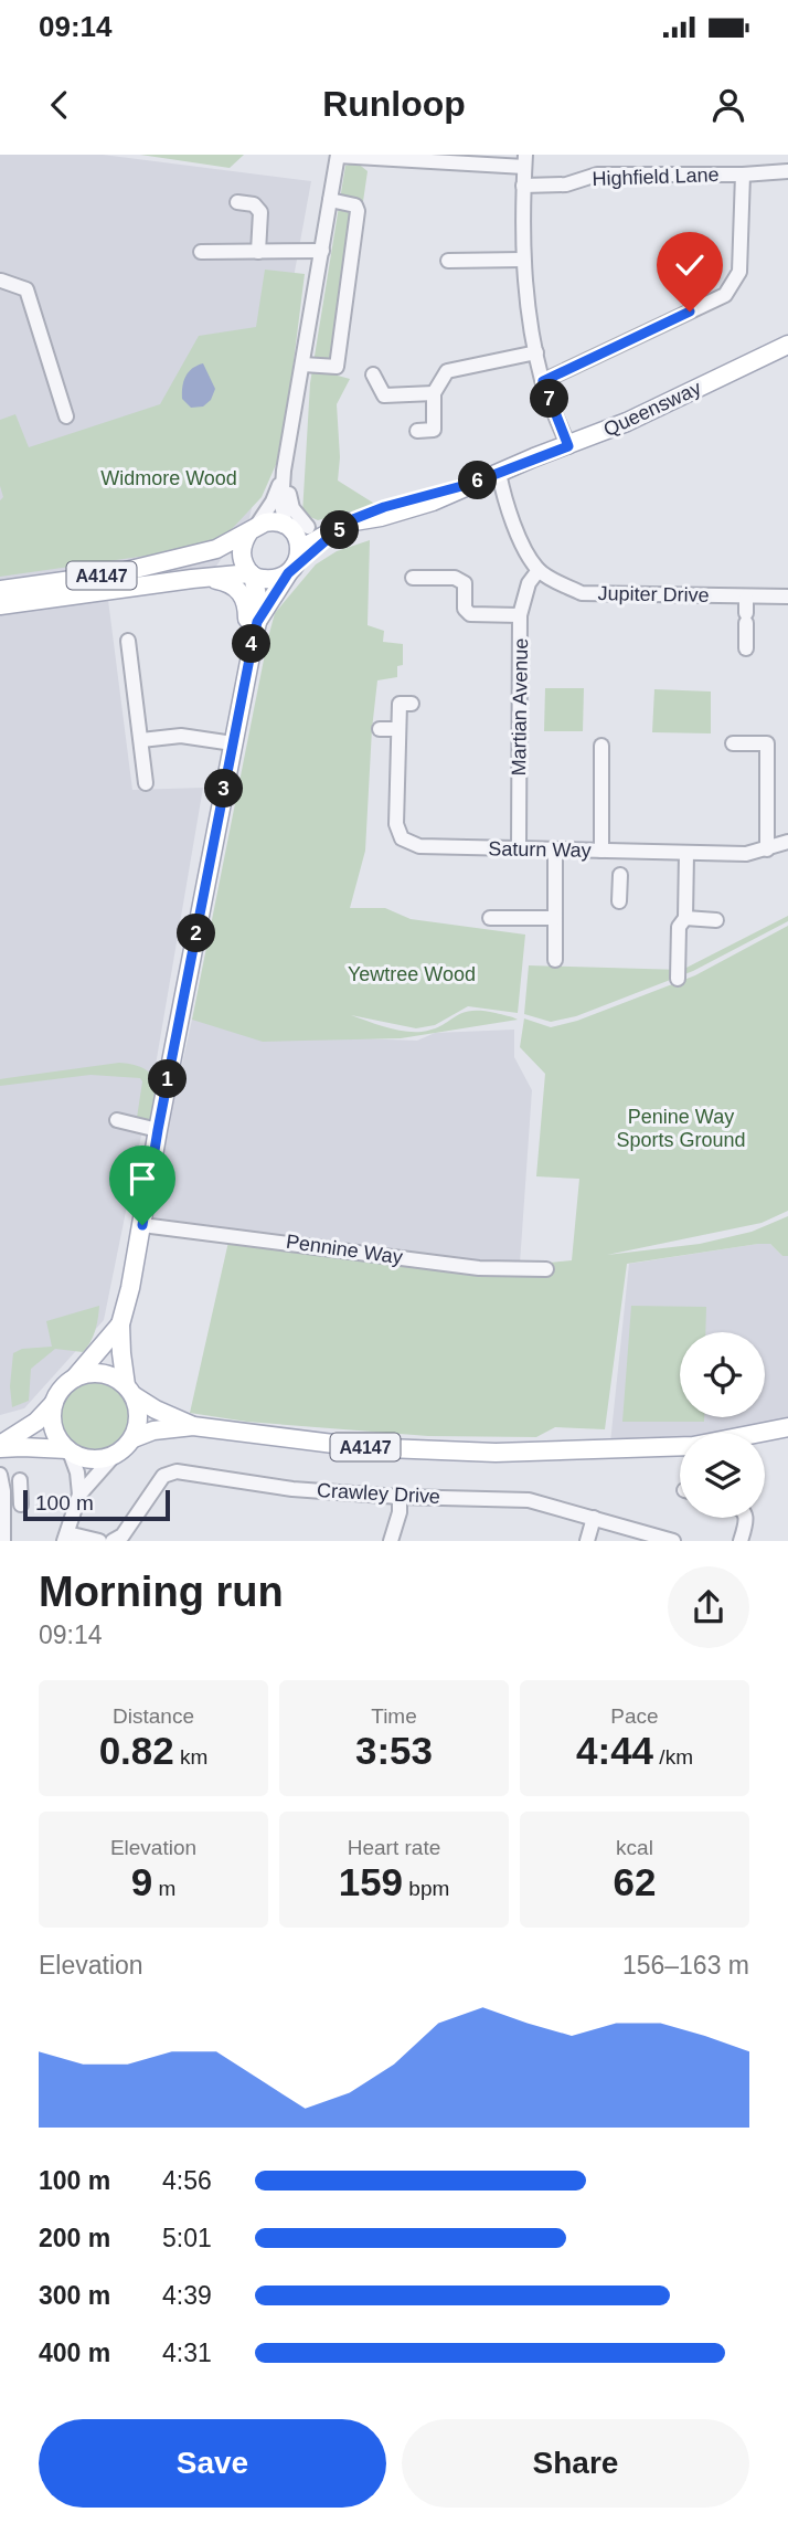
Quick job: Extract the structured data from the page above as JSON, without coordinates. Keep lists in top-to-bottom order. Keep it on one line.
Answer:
{"streets":{"main road":["Queensway","A4147"],"street":["Highfield Lane","Jupiter Drive","Martian Avenue","Saturn Way","Pennine Way","Crawley Drive"]},"crossings":[["Queensway","A4147"],["A4147","Pennine Way"],["Jupiter Drive","Martian Avenue"],["Martian Avenue","Saturn Way"]],"parks":["Widmore Wood","Yewtree Wood","Penine Way Sports Ground"],"scale_bar":"100 m","page":{"status":"09:14","header":"Runloop","pins":["7","6","5","4","3","2","1"],"scale":"100 m","heading":["Morning run","09:14"],"stats":[["Distance","0.82 km"],["Time","3:53"],["Pace","4:44 /km"],["Elevation","9 m"],["Heart rate","159 bpm"],["kcal","62"]],"chart":["Elevation","156–163 m"],"list":[{"name":"100 m","note":"4:56"},{"name":"200 m","note":"5:01"},{"name":"300 m","note":"4:39"},{"name":"400 m","note":"4:31"}],"buttons":["Save","Share"]}}
